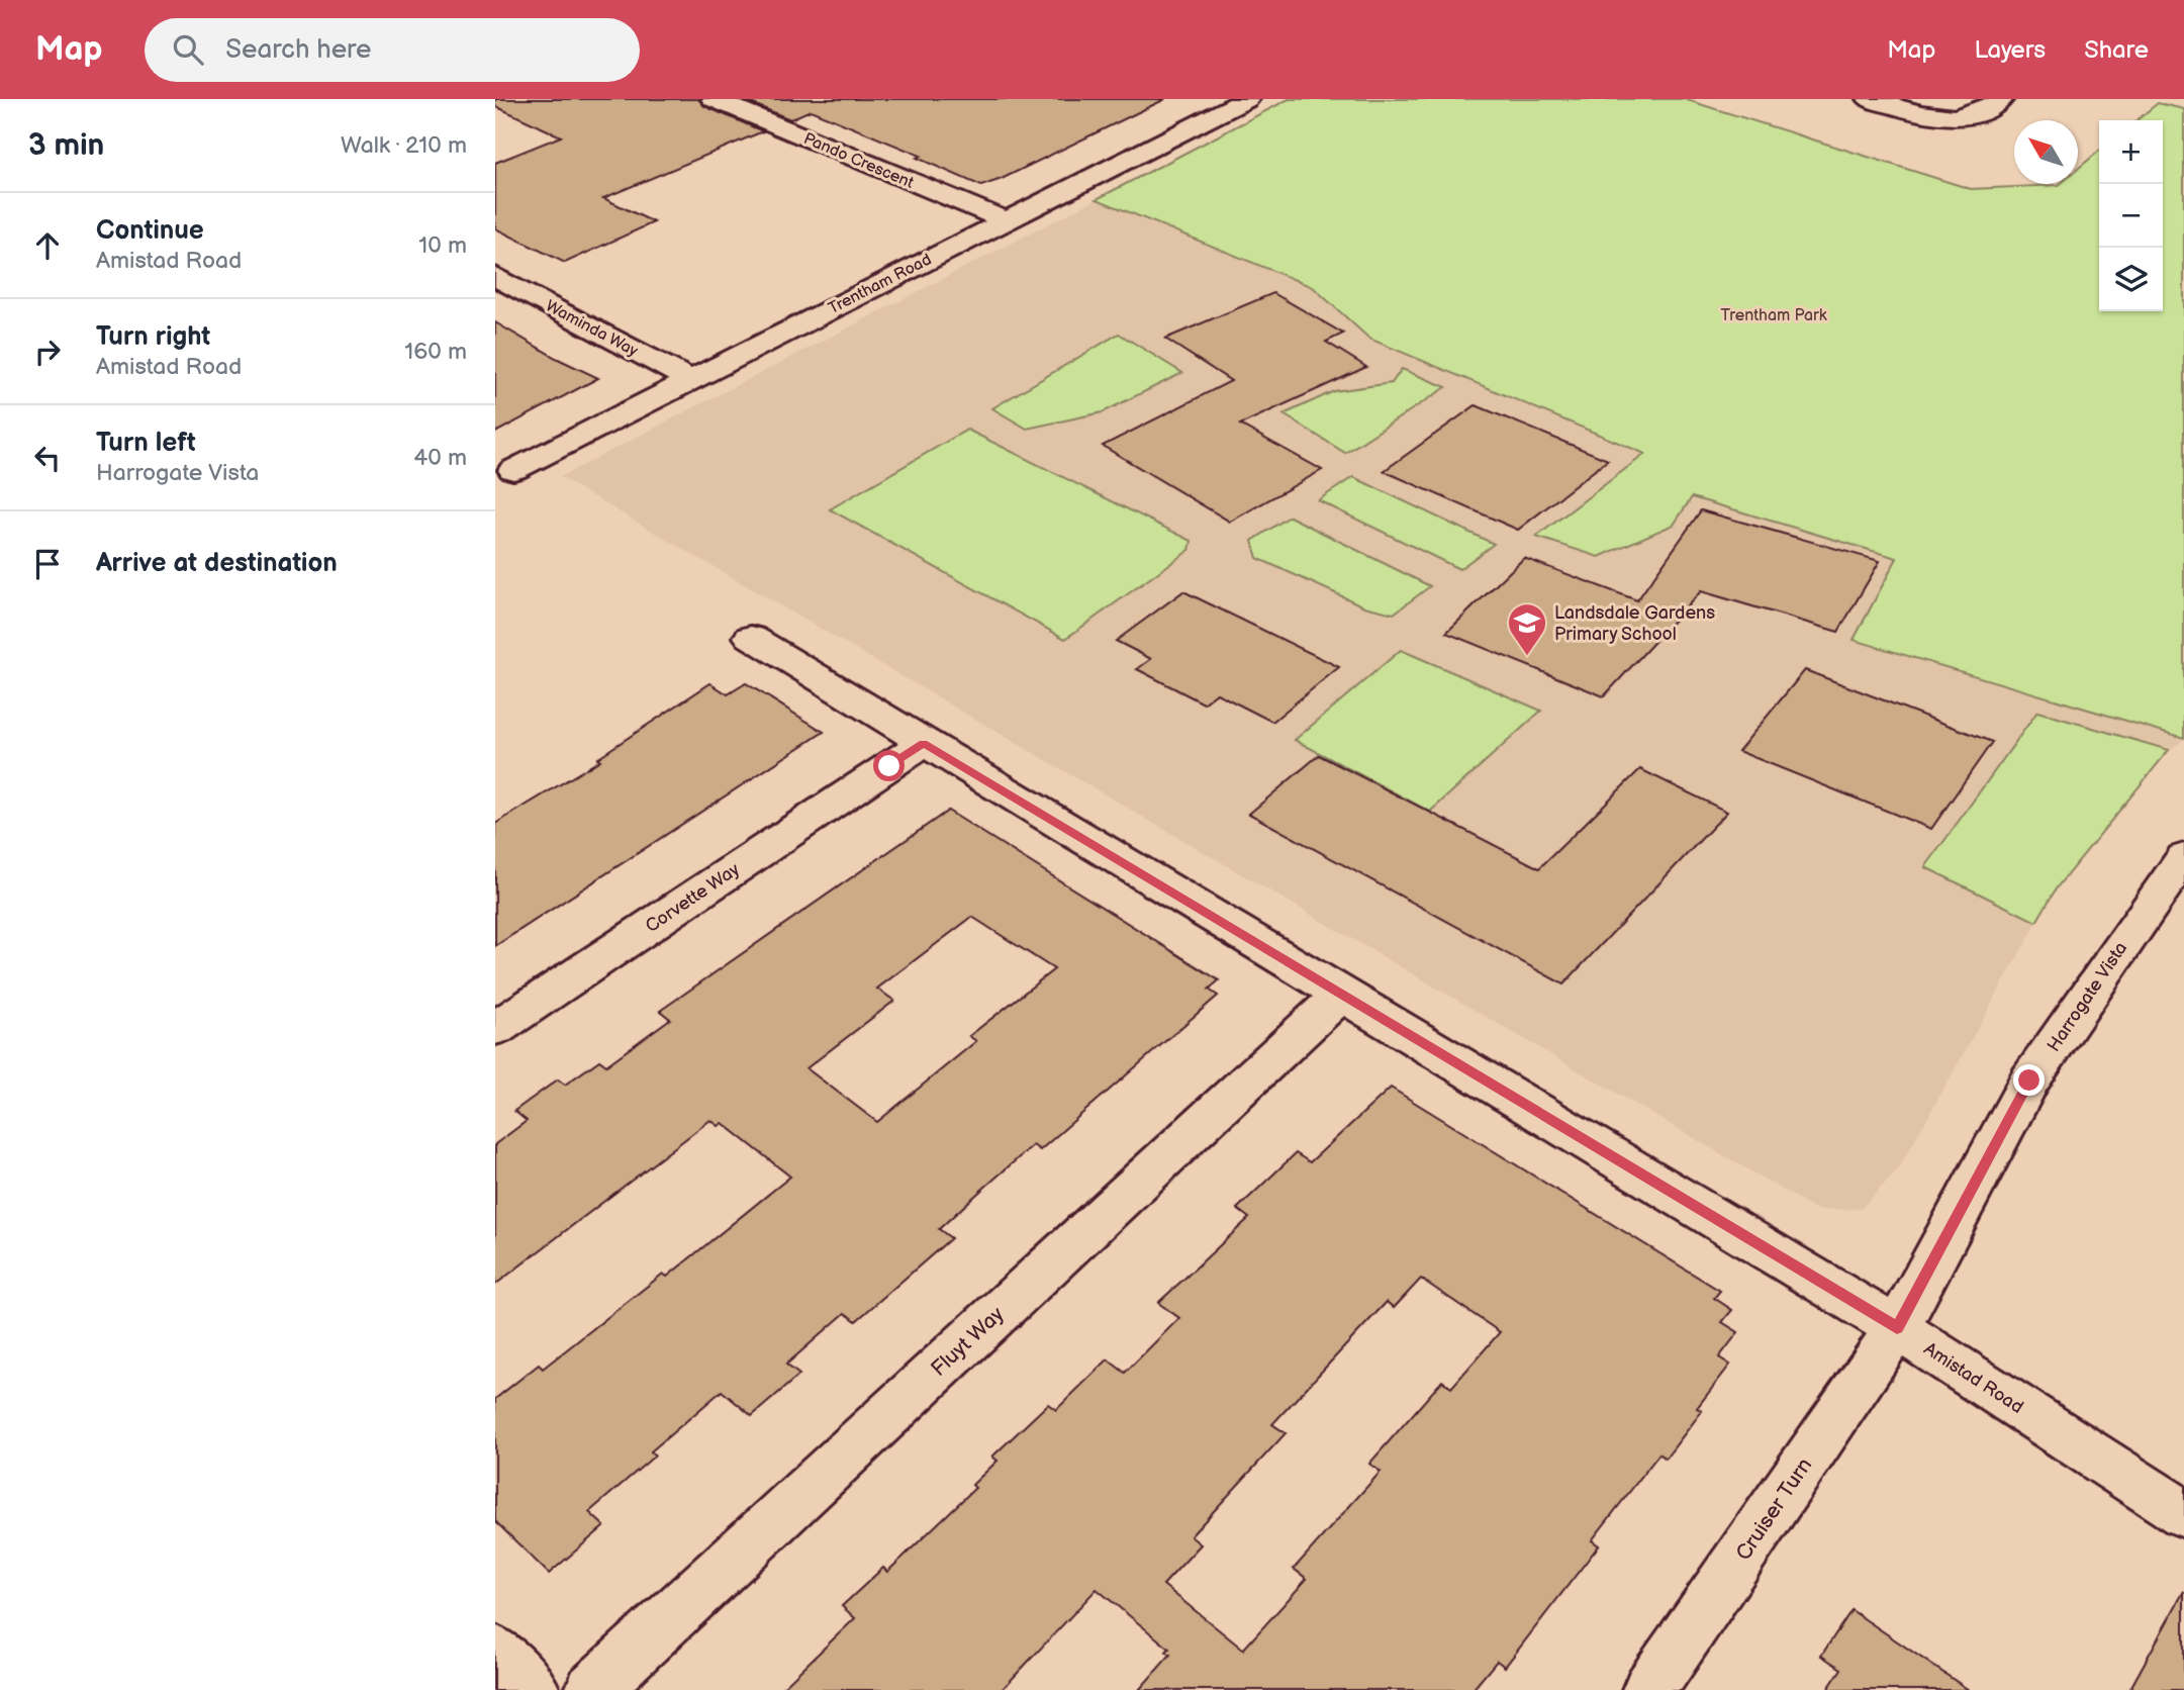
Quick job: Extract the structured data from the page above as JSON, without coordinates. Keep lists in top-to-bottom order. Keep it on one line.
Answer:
{"streets":{"street":["Pando Crescent","Trentham Road","Waminda Way","Corvette Way","Harrogate Vista","Fluyt Way","Amistad Road","Cruiser Turn"]},"crossings":[["Pando Crescent","Trentham Road"],["Trentham Road","Waminda Way"],["Corvette Way","Amistad Road"],["Harrogate Vista","Amistad Road"],["Harrogate Vista","Cruiser Turn"],["Fluyt Way","Amistad Road"],["Amistad Road","Cruiser Turn"]],"parks":["Trentham Park"],"places":{"school or university":["Landsdale Gardens Primary School"]},"north":"top left","page":{"header":"Map","search":"Search here","nav":["Map","Layers","Share"],"heading":["3 min","Walk · 210 m"],"map_buttons":["+","−"],"list":[["Continue","Amistad Road","10 m"],["Turn right","Amistad Road","160 m"],["Turn left","Harrogate Vista","40 m"],"Arrive at destination"]}}
